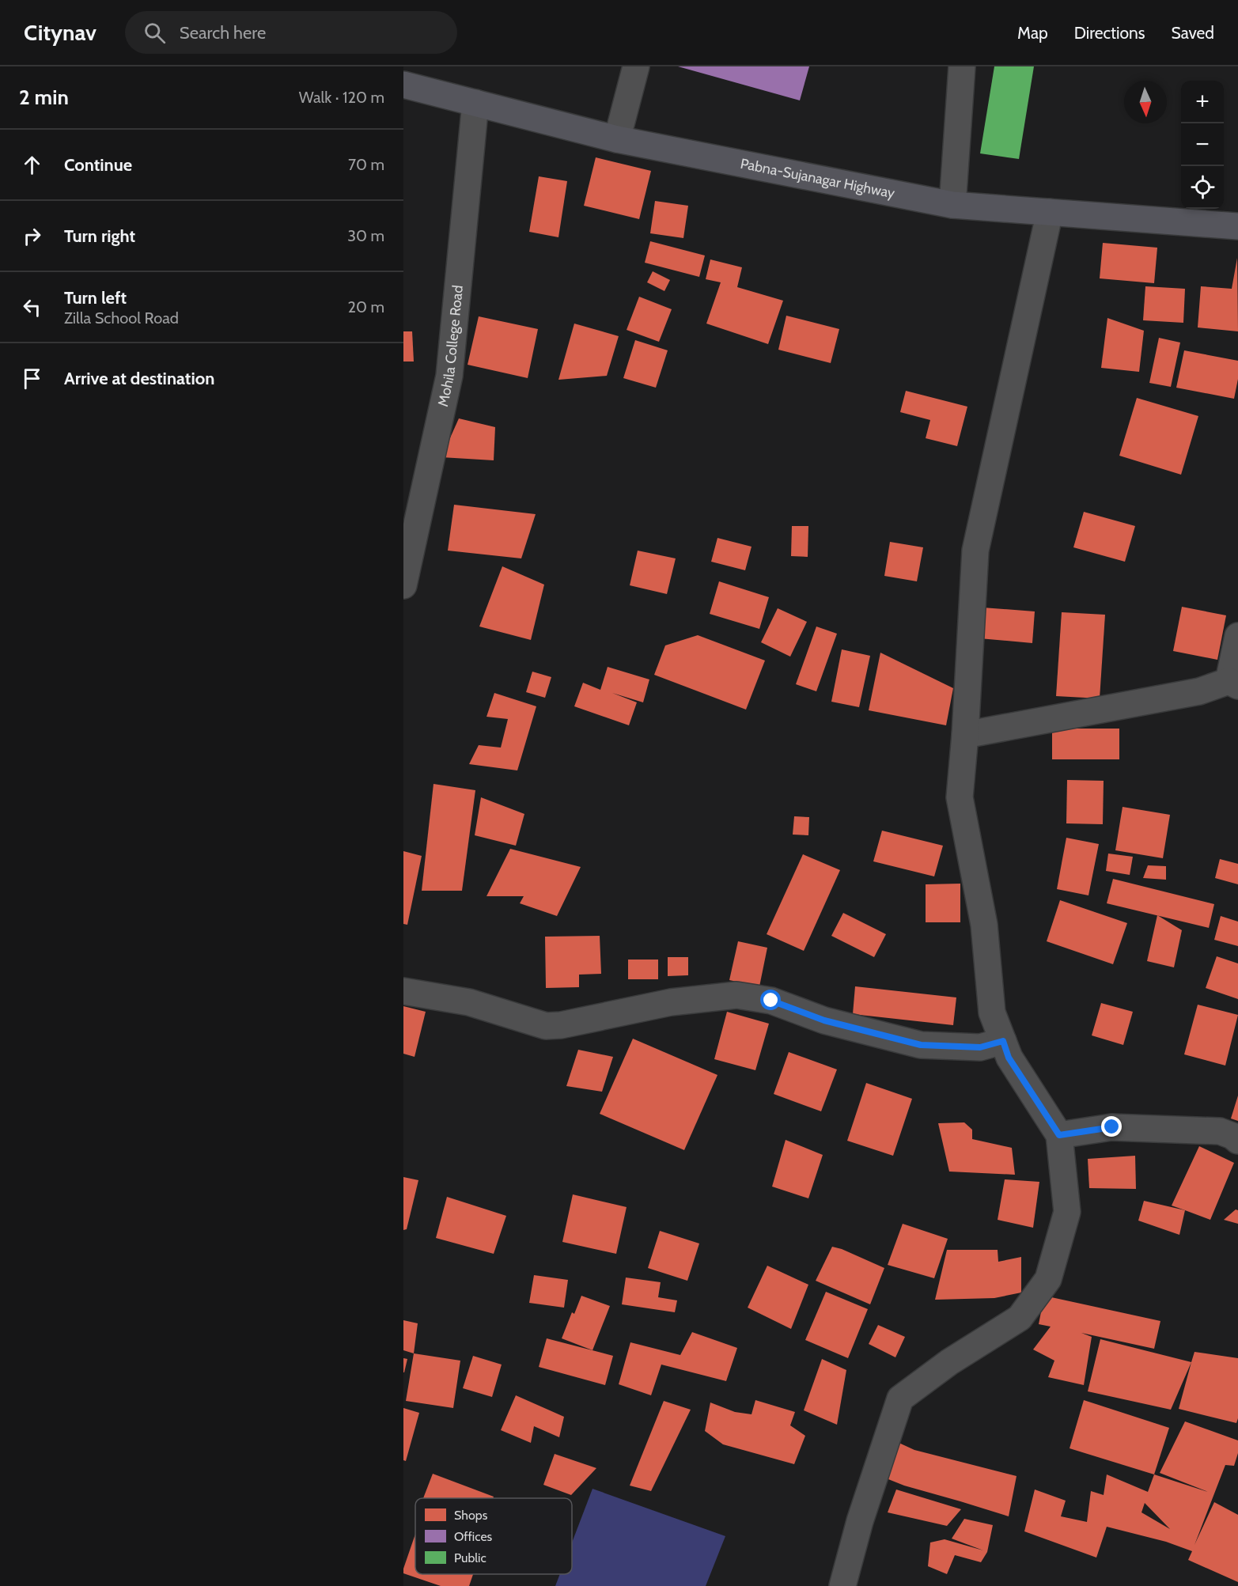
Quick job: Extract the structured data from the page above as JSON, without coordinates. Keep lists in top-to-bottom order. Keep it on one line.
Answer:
{"streets":{"highway":["Pabna-Sujanagar Highway"],"street":["Mohila College Road"]},"crossings":[["Pabna-Sujanagar Highway","Mohila College Road"]],"legend":["Shops","Offices","Public"],"north":"bottom","page":{"header":"Citynav","search":"Search here","nav":["Map","Directions","Saved"],"heading":["2 min","Walk · 120 m"],"map_buttons":["+","−"],"list":[["Continue","70 m"],["Turn right","30 m"],["Turn left","Zilla School Road","20 m"],"Arrive at destination"]}}
